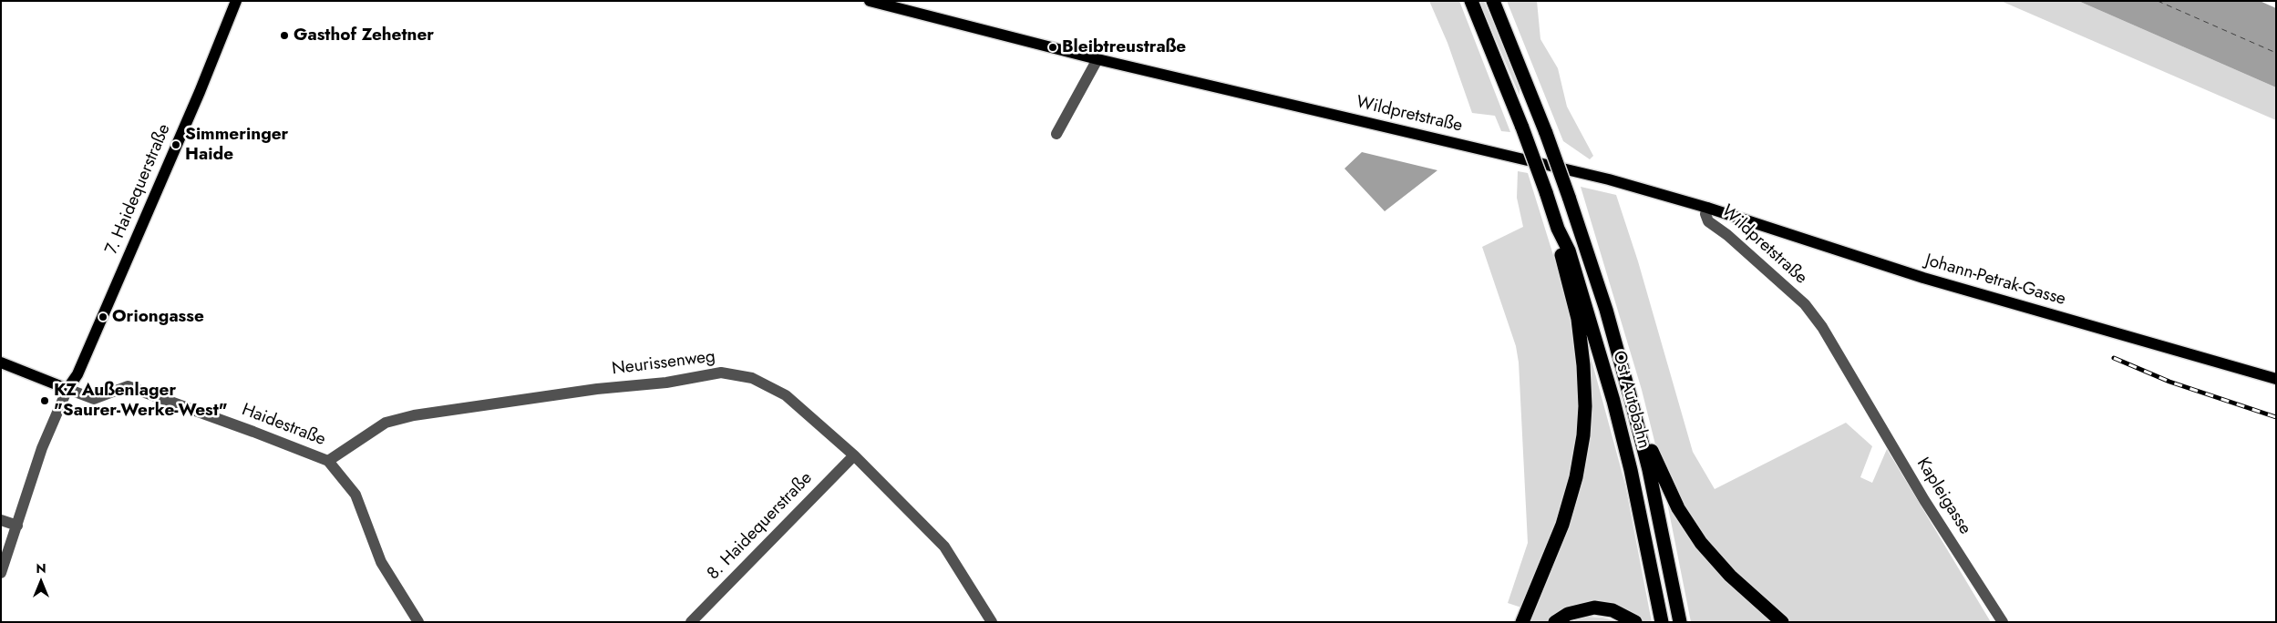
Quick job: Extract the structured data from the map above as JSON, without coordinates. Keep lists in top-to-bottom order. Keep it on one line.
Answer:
{"streets":{"highway":["Ost Autobahn"],"main road":["Wildpretstraße","7. Haidequerstraße","Johann-Petrak-Gasse","Haidestraße"],"street":["Neurissenweg","Kapleigasse","8. Haidequerstraße"]},"crossings":[["Wildpretstraße","Johann-Petrak-Gasse"],["Wildpretstraße","Kapleigasse"],["7. Haidequerstraße","Haidestraße"],["Neurissenweg","Haidestraße"],["Neurissenweg","8. Haidequerstraße"]],"places":["Gasthof Zehetner","Bleibtreustraße","Simmeringer Haide","Oriongasse","KZ Außenlager \"Saurer-Werke-West\""],"north":"top"}
